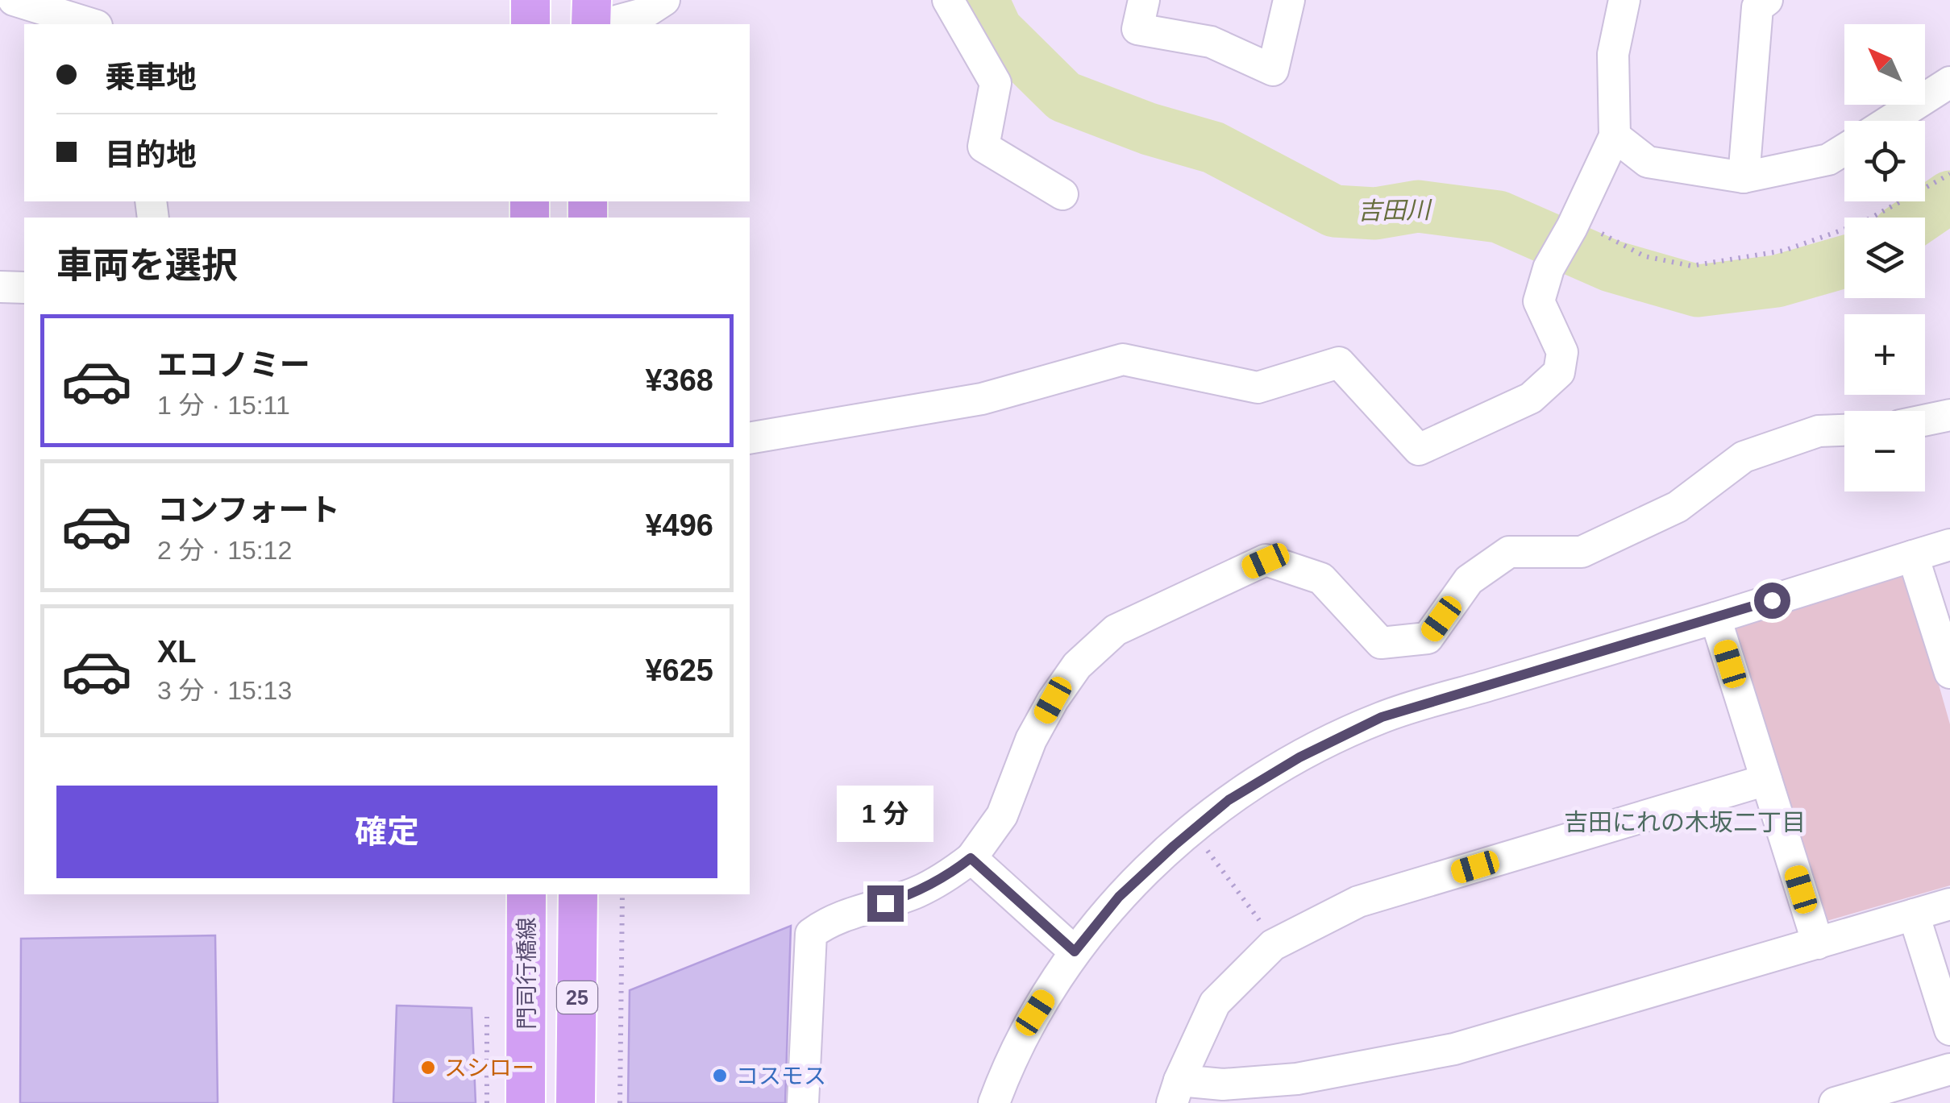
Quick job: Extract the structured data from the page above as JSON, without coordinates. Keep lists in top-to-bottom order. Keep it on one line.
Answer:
{"streets":{"main road":["門司行橋線","25"]},"districts":["吉田にれの木坂二丁目"],"water":["吉田川"],"places":["スシロー","コスモス"],"north":"top left","page":{"map_buttons":["+","−"],"banner":["乗車地","目的地"],"heading":"車両を選択","list":[{"name":"エコノミー","note":"1 分 · 15:11","value":"¥368"},{"name":"コンフォート","note":"2 分 · 15:12","value":"¥496"},{"name":"XL","note":"3 分 · 15:13","value":"¥625"}],"buttons":"確定","bubble":"1 分"}}
